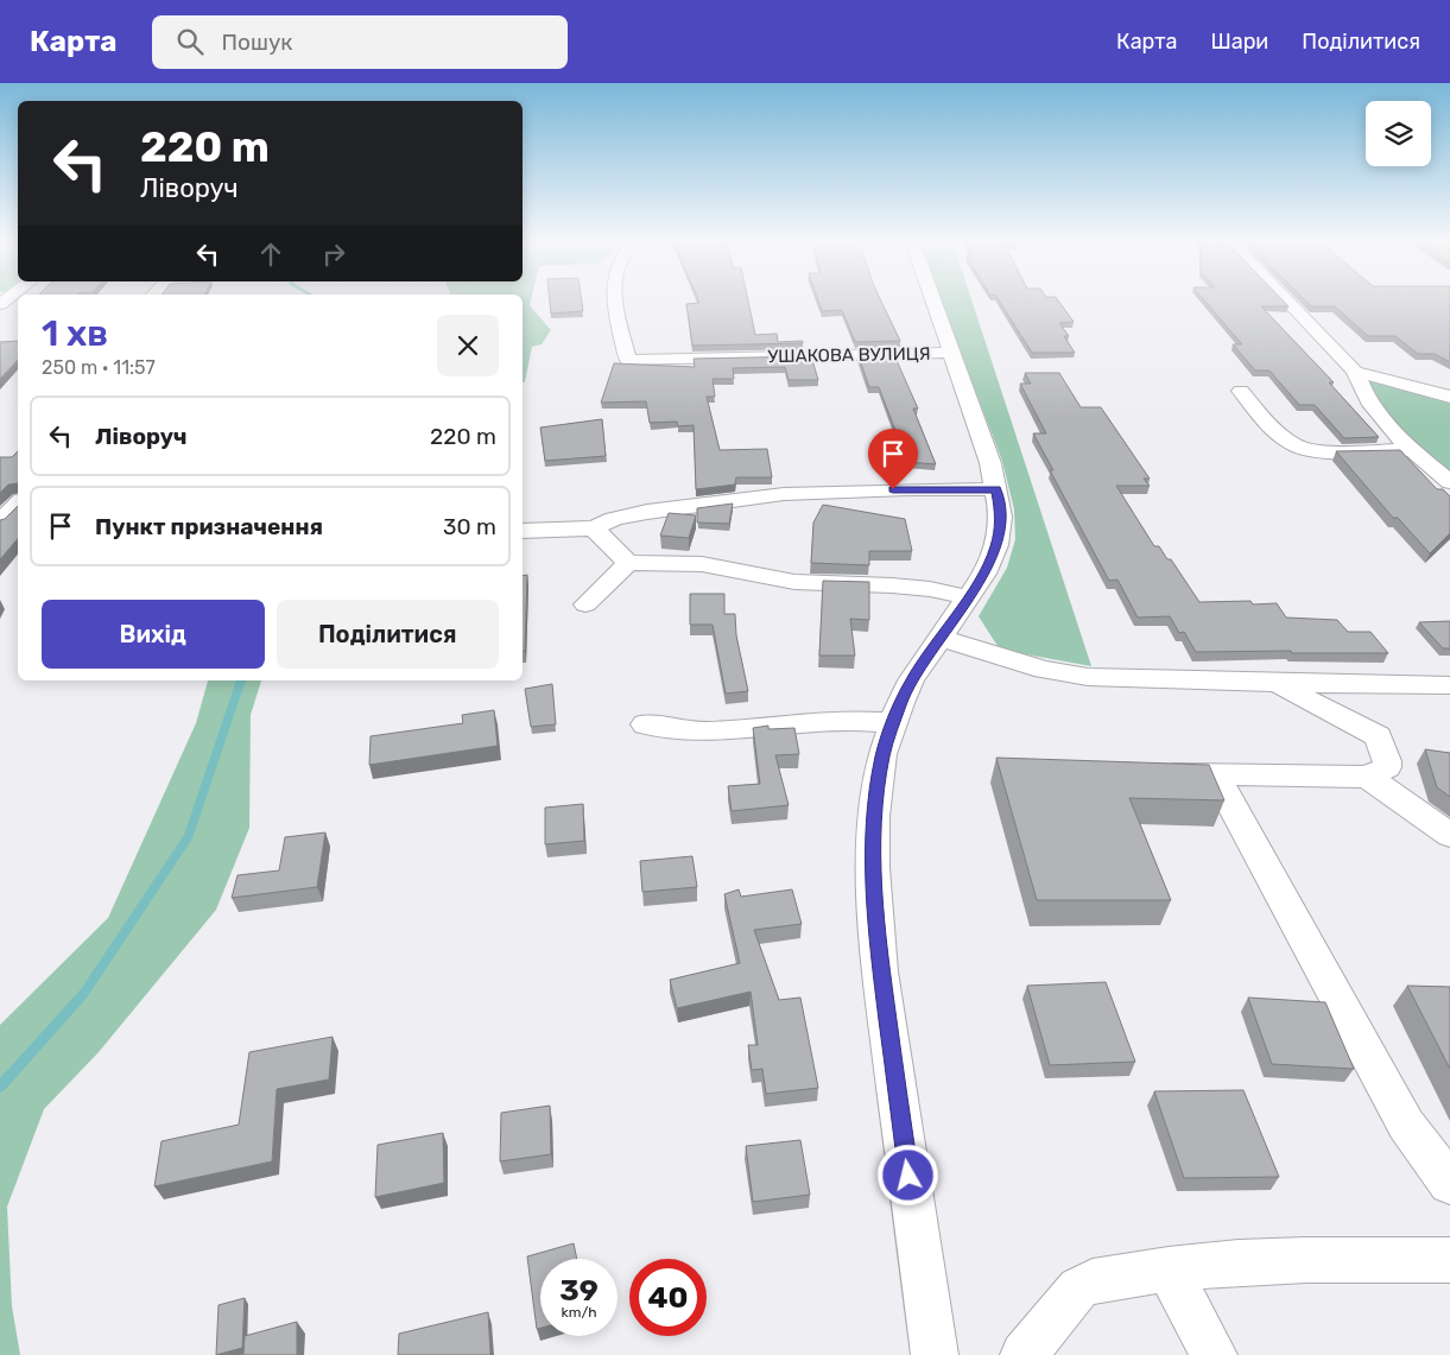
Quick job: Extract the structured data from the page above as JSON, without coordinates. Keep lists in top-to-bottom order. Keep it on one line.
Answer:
{"streets":{"street":["УШАКОВА ВУЛИЦЯ"]},"page":{"header":"Карта","search":"Пошук","nav":["Карта","Шари","Поділитися"],"turn":["220 m","Ліворуч"],"heading":["1 хв","250 m · 11:57"],"list":[{"name":"Ліворуч","value":"220 m"},{"name":"Пункт призначення","value":"30 m"}],"buttons":["Вихід","Поділитися"],"speed":"39 km/h","limit":"40"}}
